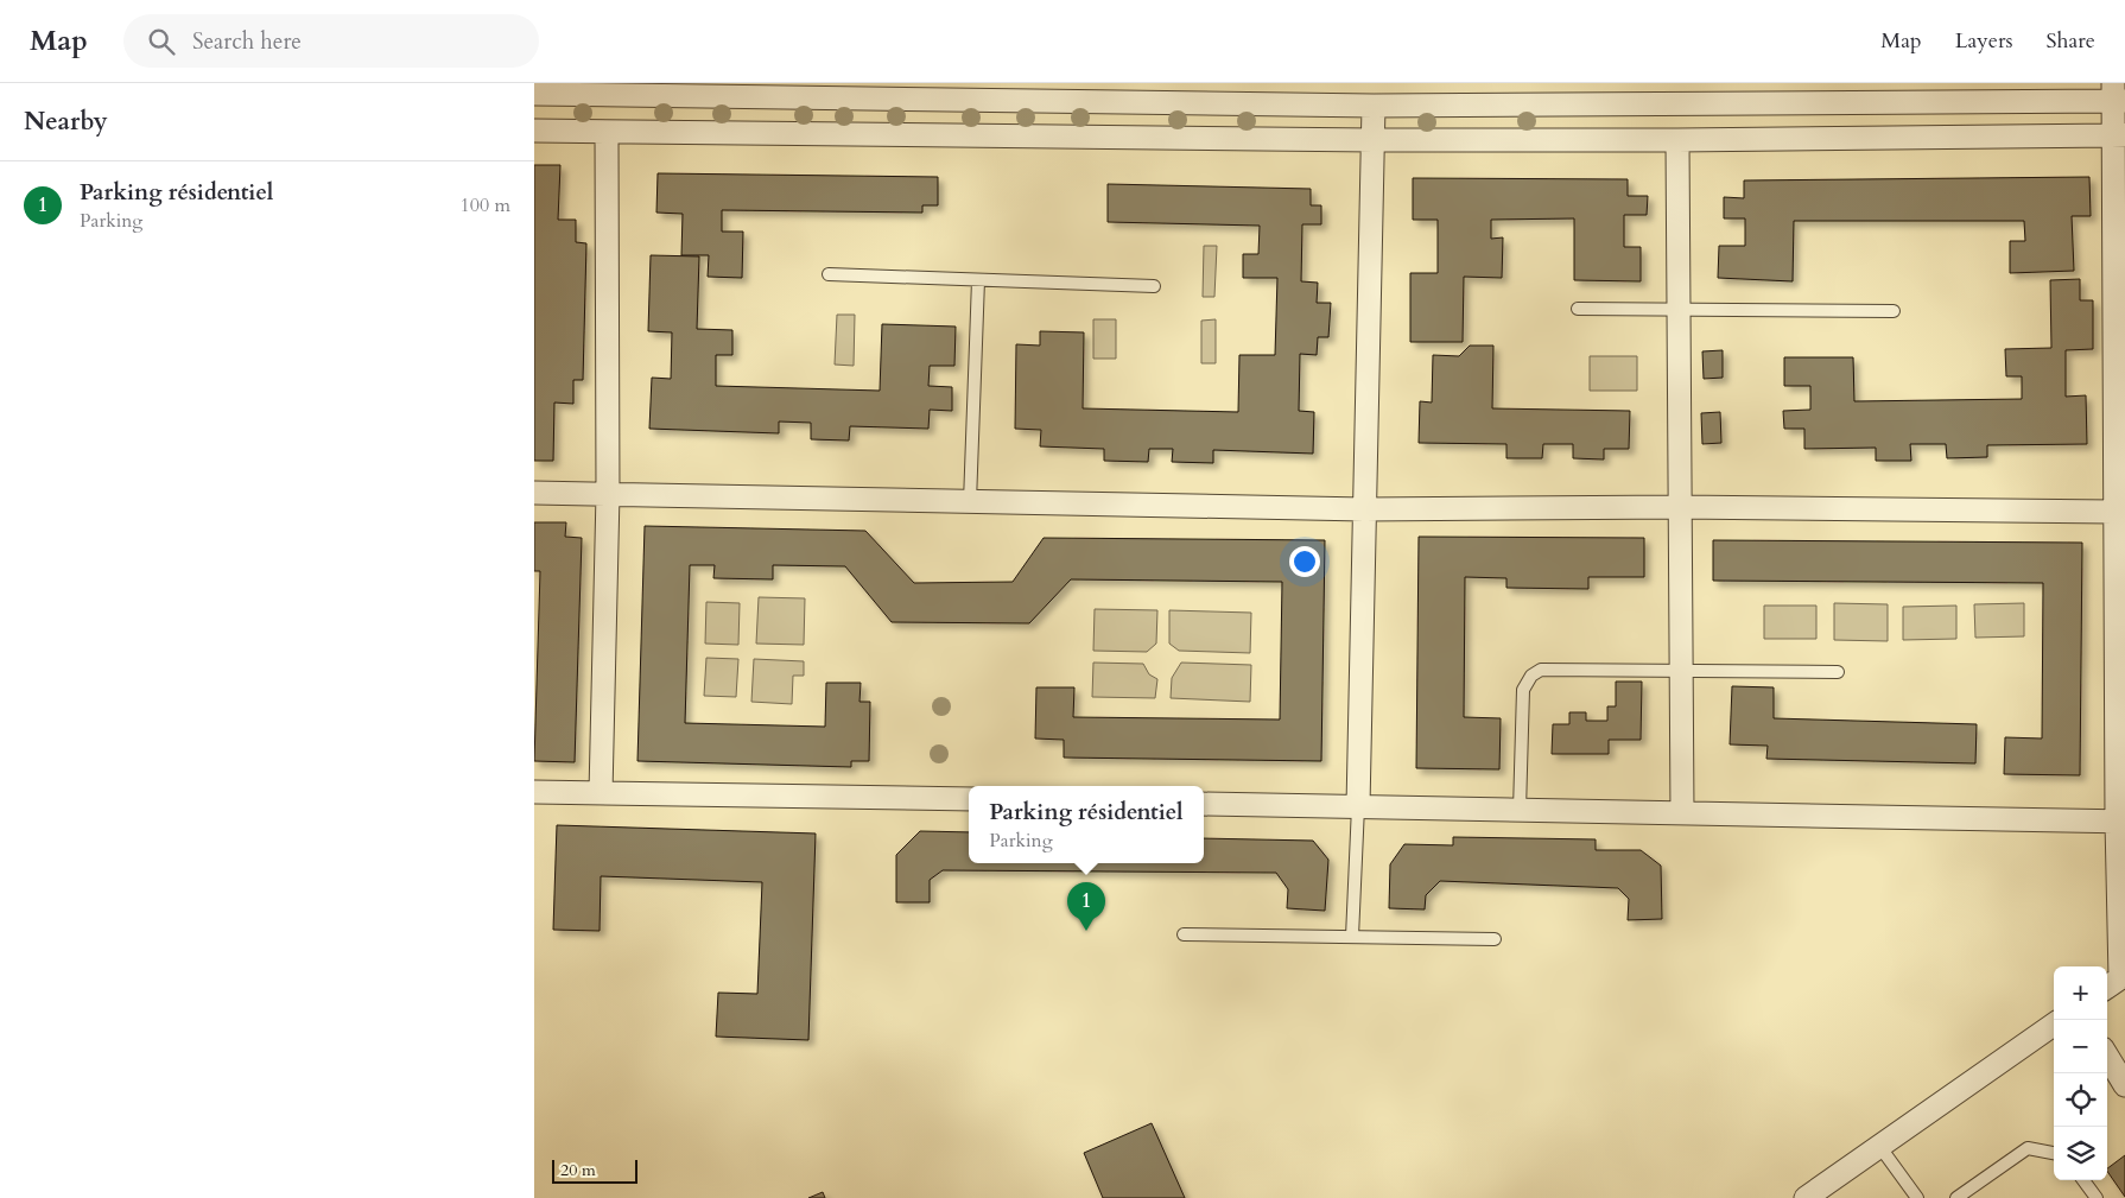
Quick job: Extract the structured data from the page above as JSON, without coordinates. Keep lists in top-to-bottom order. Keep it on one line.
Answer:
{"scale_bar":"20 m","page":{"header":"Map","search":"Search here","nav":["Map","Layers","Share"],"heading":"Nearby","list":[{"mark":"1","name":"Parking résidentiel","note":"Parking","value":"100 m"}],"popup":["Parking résidentiel","Parking"],"pins":"1","map_buttons":["+","−"],"scale":"20 m"}}
